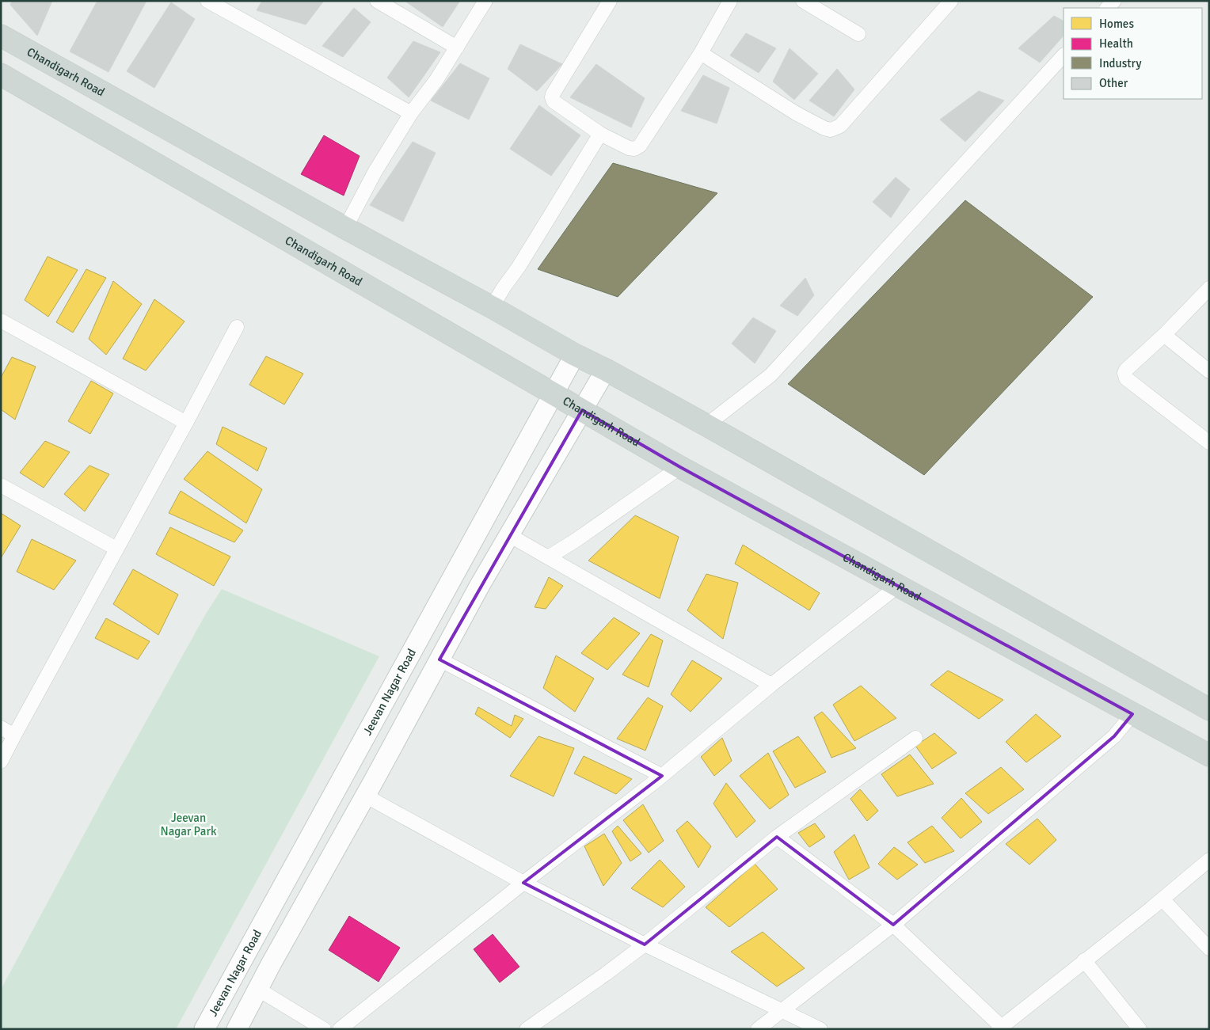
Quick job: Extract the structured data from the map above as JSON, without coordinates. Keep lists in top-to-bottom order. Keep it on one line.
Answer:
{"streets":{"main road":["Chandigarh Road"],"street":["Jeevan Nagar Road"]},"crossings":[["Chandigarh Road","Jeevan Nagar Road"]],"parks":["Jeevan Nagar Park"],"legend":["Homes","Health","Industry","Other"]}
